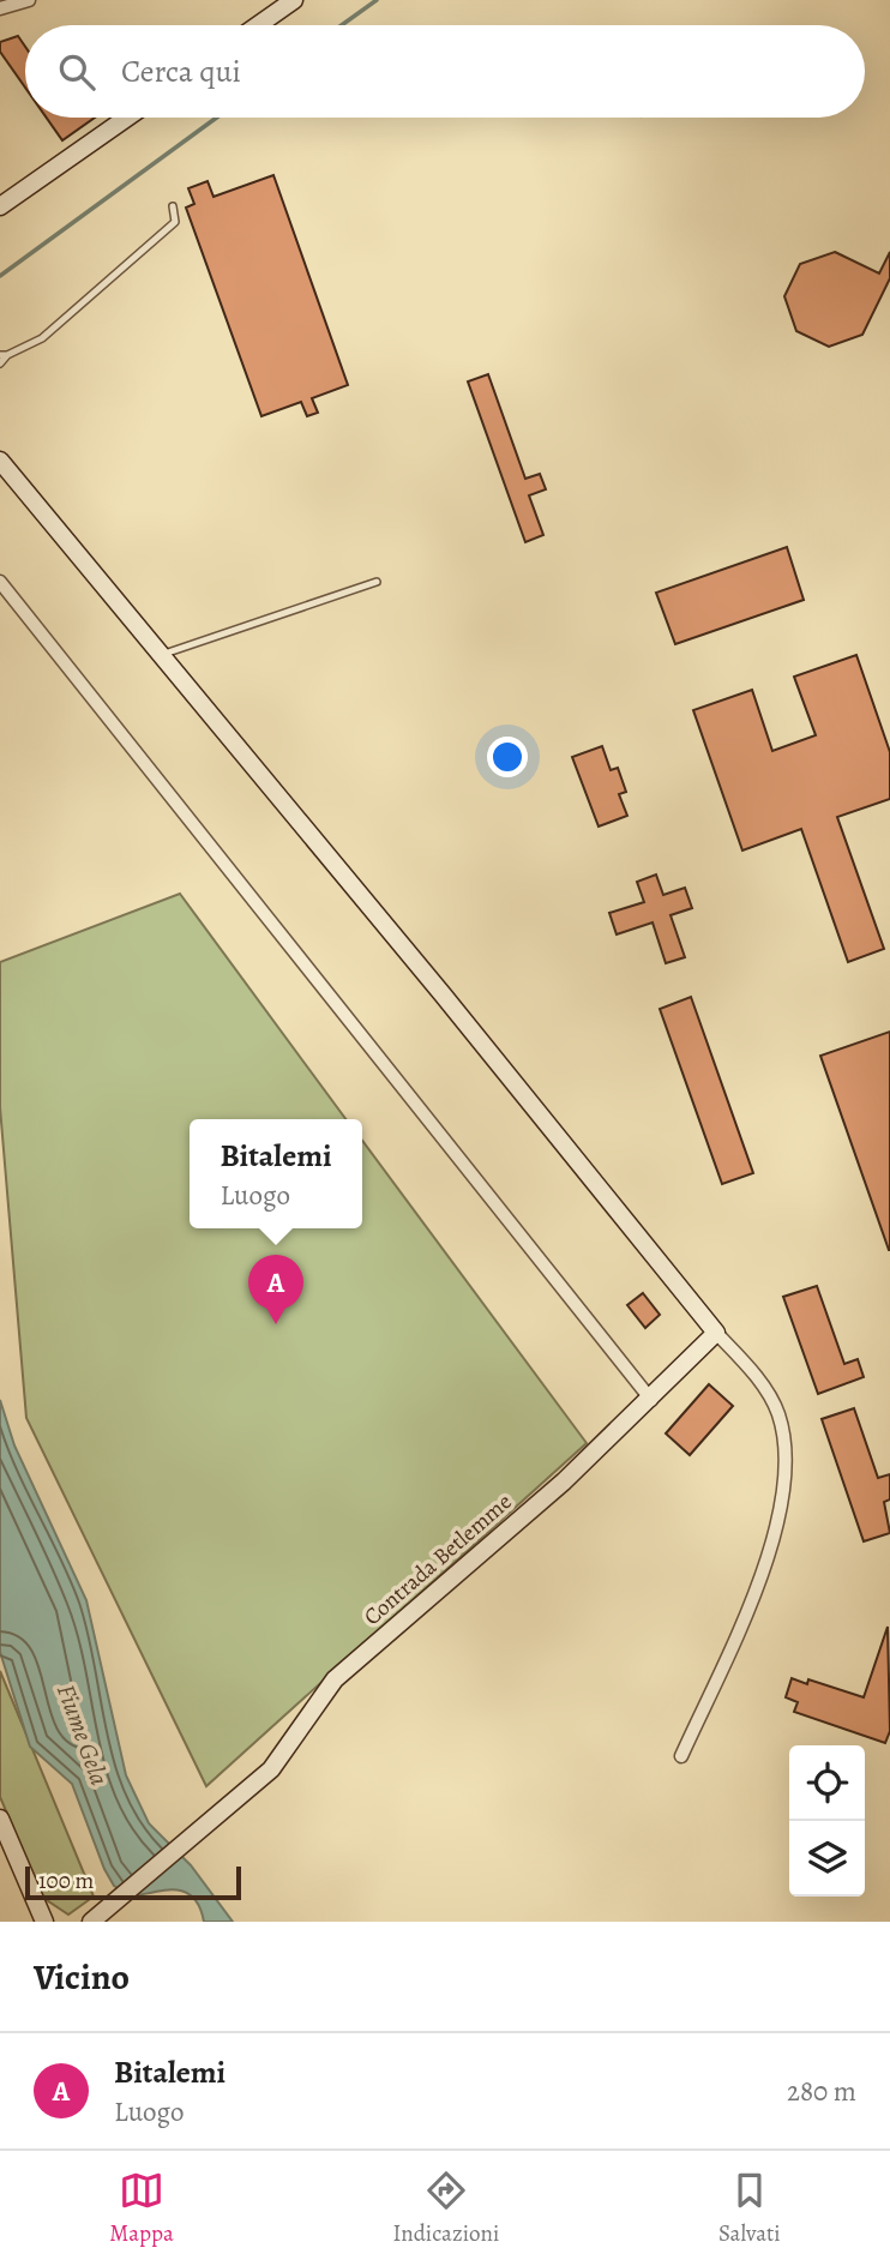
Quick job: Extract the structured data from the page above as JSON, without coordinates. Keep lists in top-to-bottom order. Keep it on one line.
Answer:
{"streets":{"street":["Contrada Betlemme"]},"water":["Fiume Gela"],"scale_bar":"100 m","page":{"search":"Cerca qui","popup":["Bitalemi","Luogo"],"pins":"A","scale":"100 m","heading":"Vicino","list":[{"mark":"A","name":"Bitalemi","note":"Luogo","value":"280 m"}],"nav":["Mappa","Indicazioni","Salvati"]}}
